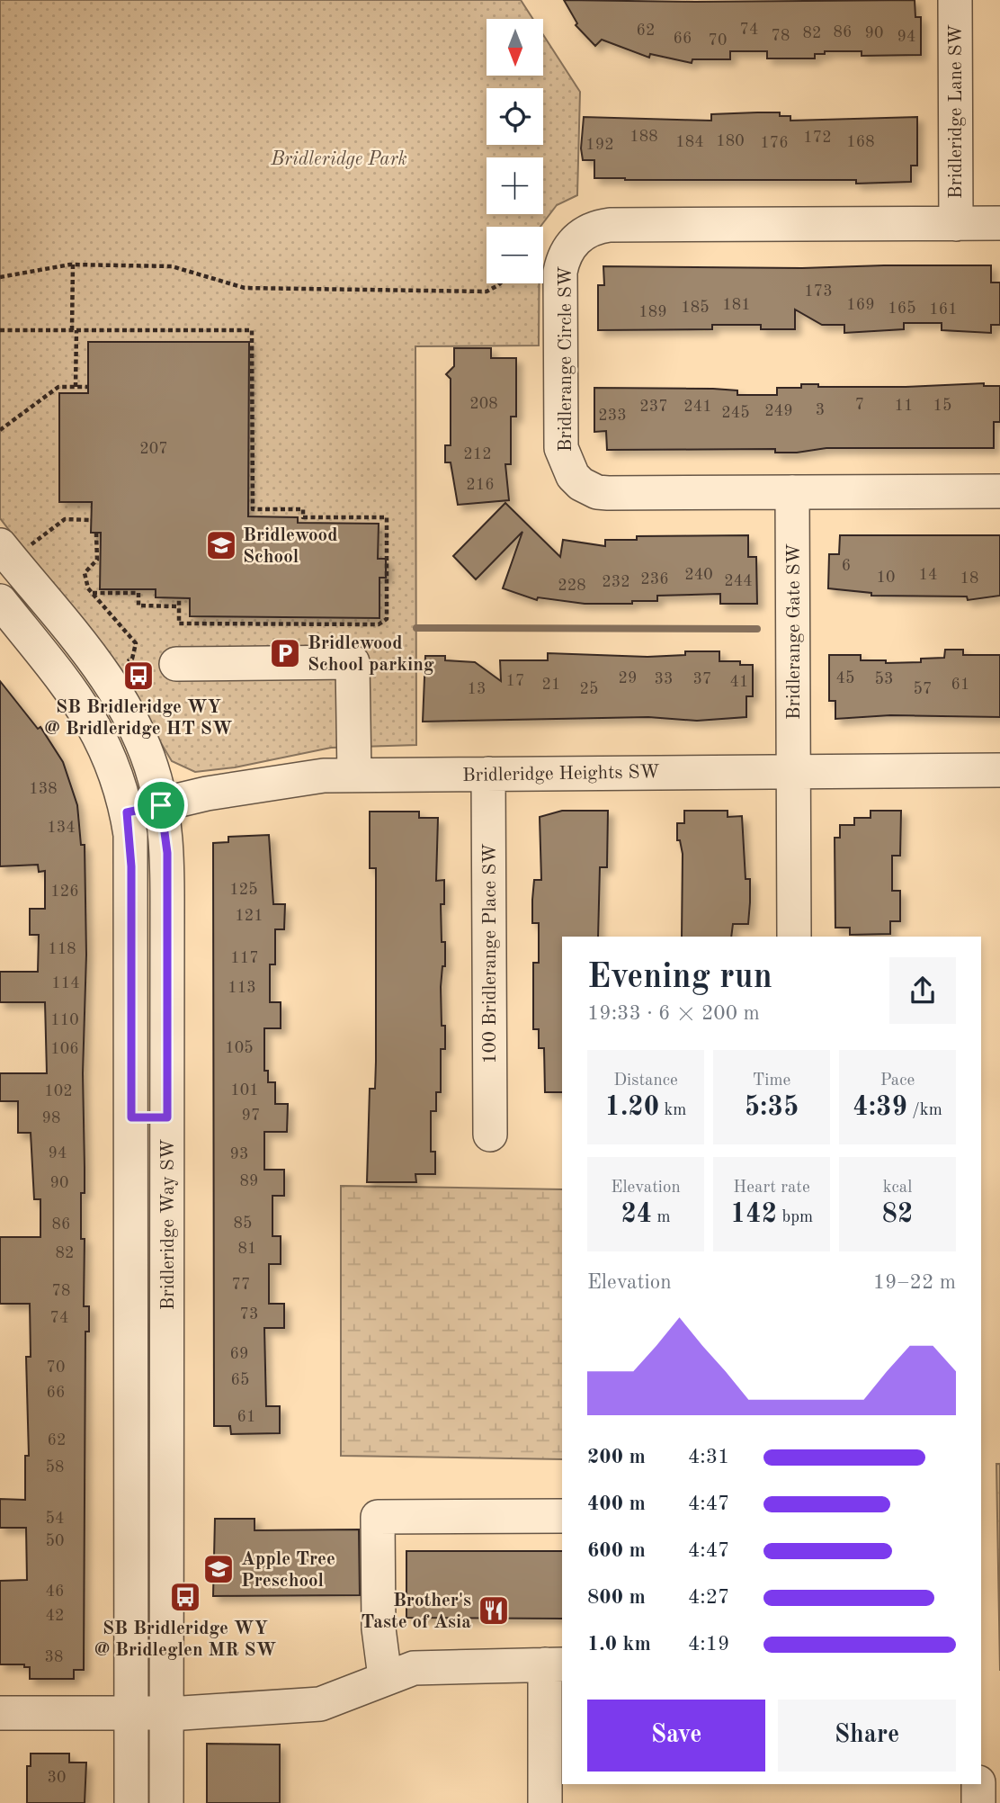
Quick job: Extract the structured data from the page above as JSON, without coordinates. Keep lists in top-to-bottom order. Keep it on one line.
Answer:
{"streets":{"street":["Bridleridge Lane SW","Bridlerange Circle SW","Bridlerange Gate SW","Bridleridge Heights SW","100 Bridlerange Place SW","Bridleridge Way SW"]},"crossings":[["Bridleridge Lane SW","Bridlerange Circle SW"],["Bridlerange Circle SW","Bridlerange Gate SW"],["Bridlerange Gate SW","Bridleridge Heights SW"],["Bridleridge Heights SW","100 Bridlerange Place SW"],["Bridleridge Heights SW","Bridleridge Way SW"]],"parks":["Bridleridge Park"],"places":{"school or university":["Bridlewood School","Apple Tree Preschool"],"parking":["Bridlewood School parking"],"bus stop":["SB Bridleridge WY @ Bridleridge HT SW","SB Bridleridge WY @ Bridleglen MR SW"],"restaurant":["Brother's Taste of Asia"]},"house_numbers":["74","62","86","82","90","78","94","66","70","188","172","180","184","168","176","192","173","181","169","185","165","161","189","208","7","11","15","237","241","3","249","245","233","207","212","216","6","240","14","10","18","236","244","232","228","29","45","33","37","53","17","41","21","61","13","25","57","138","134","125","126","121","118","117","114","113","110","105","106","101","102","97","98","94","93","89","90","85","86","81","82","77","78","73","74","69","70","65","66","61","62","58","54","50","46","42","38","30"],"north":"bottom","page":{"map_buttons":["+","−"],"heading":["Evening run","19:33 · 6 × 200 m"],"stats":[["Distance","1.20 km"],["Time","5:35"],["Pace","4:39 /km"],["Elevation","24 m"],["Heart rate","142 bpm"],["kcal","82"]],"chart":["Elevation","19–22 m"],"list":[{"name":"200 m","note":"4:31"},{"name":"400 m","note":"4:47"},{"name":"600 m","note":"4:47"},{"name":"800 m","note":"4:27"},{"name":"1.0 km","note":"4:19"}],"buttons":["Save","Share"]}}
